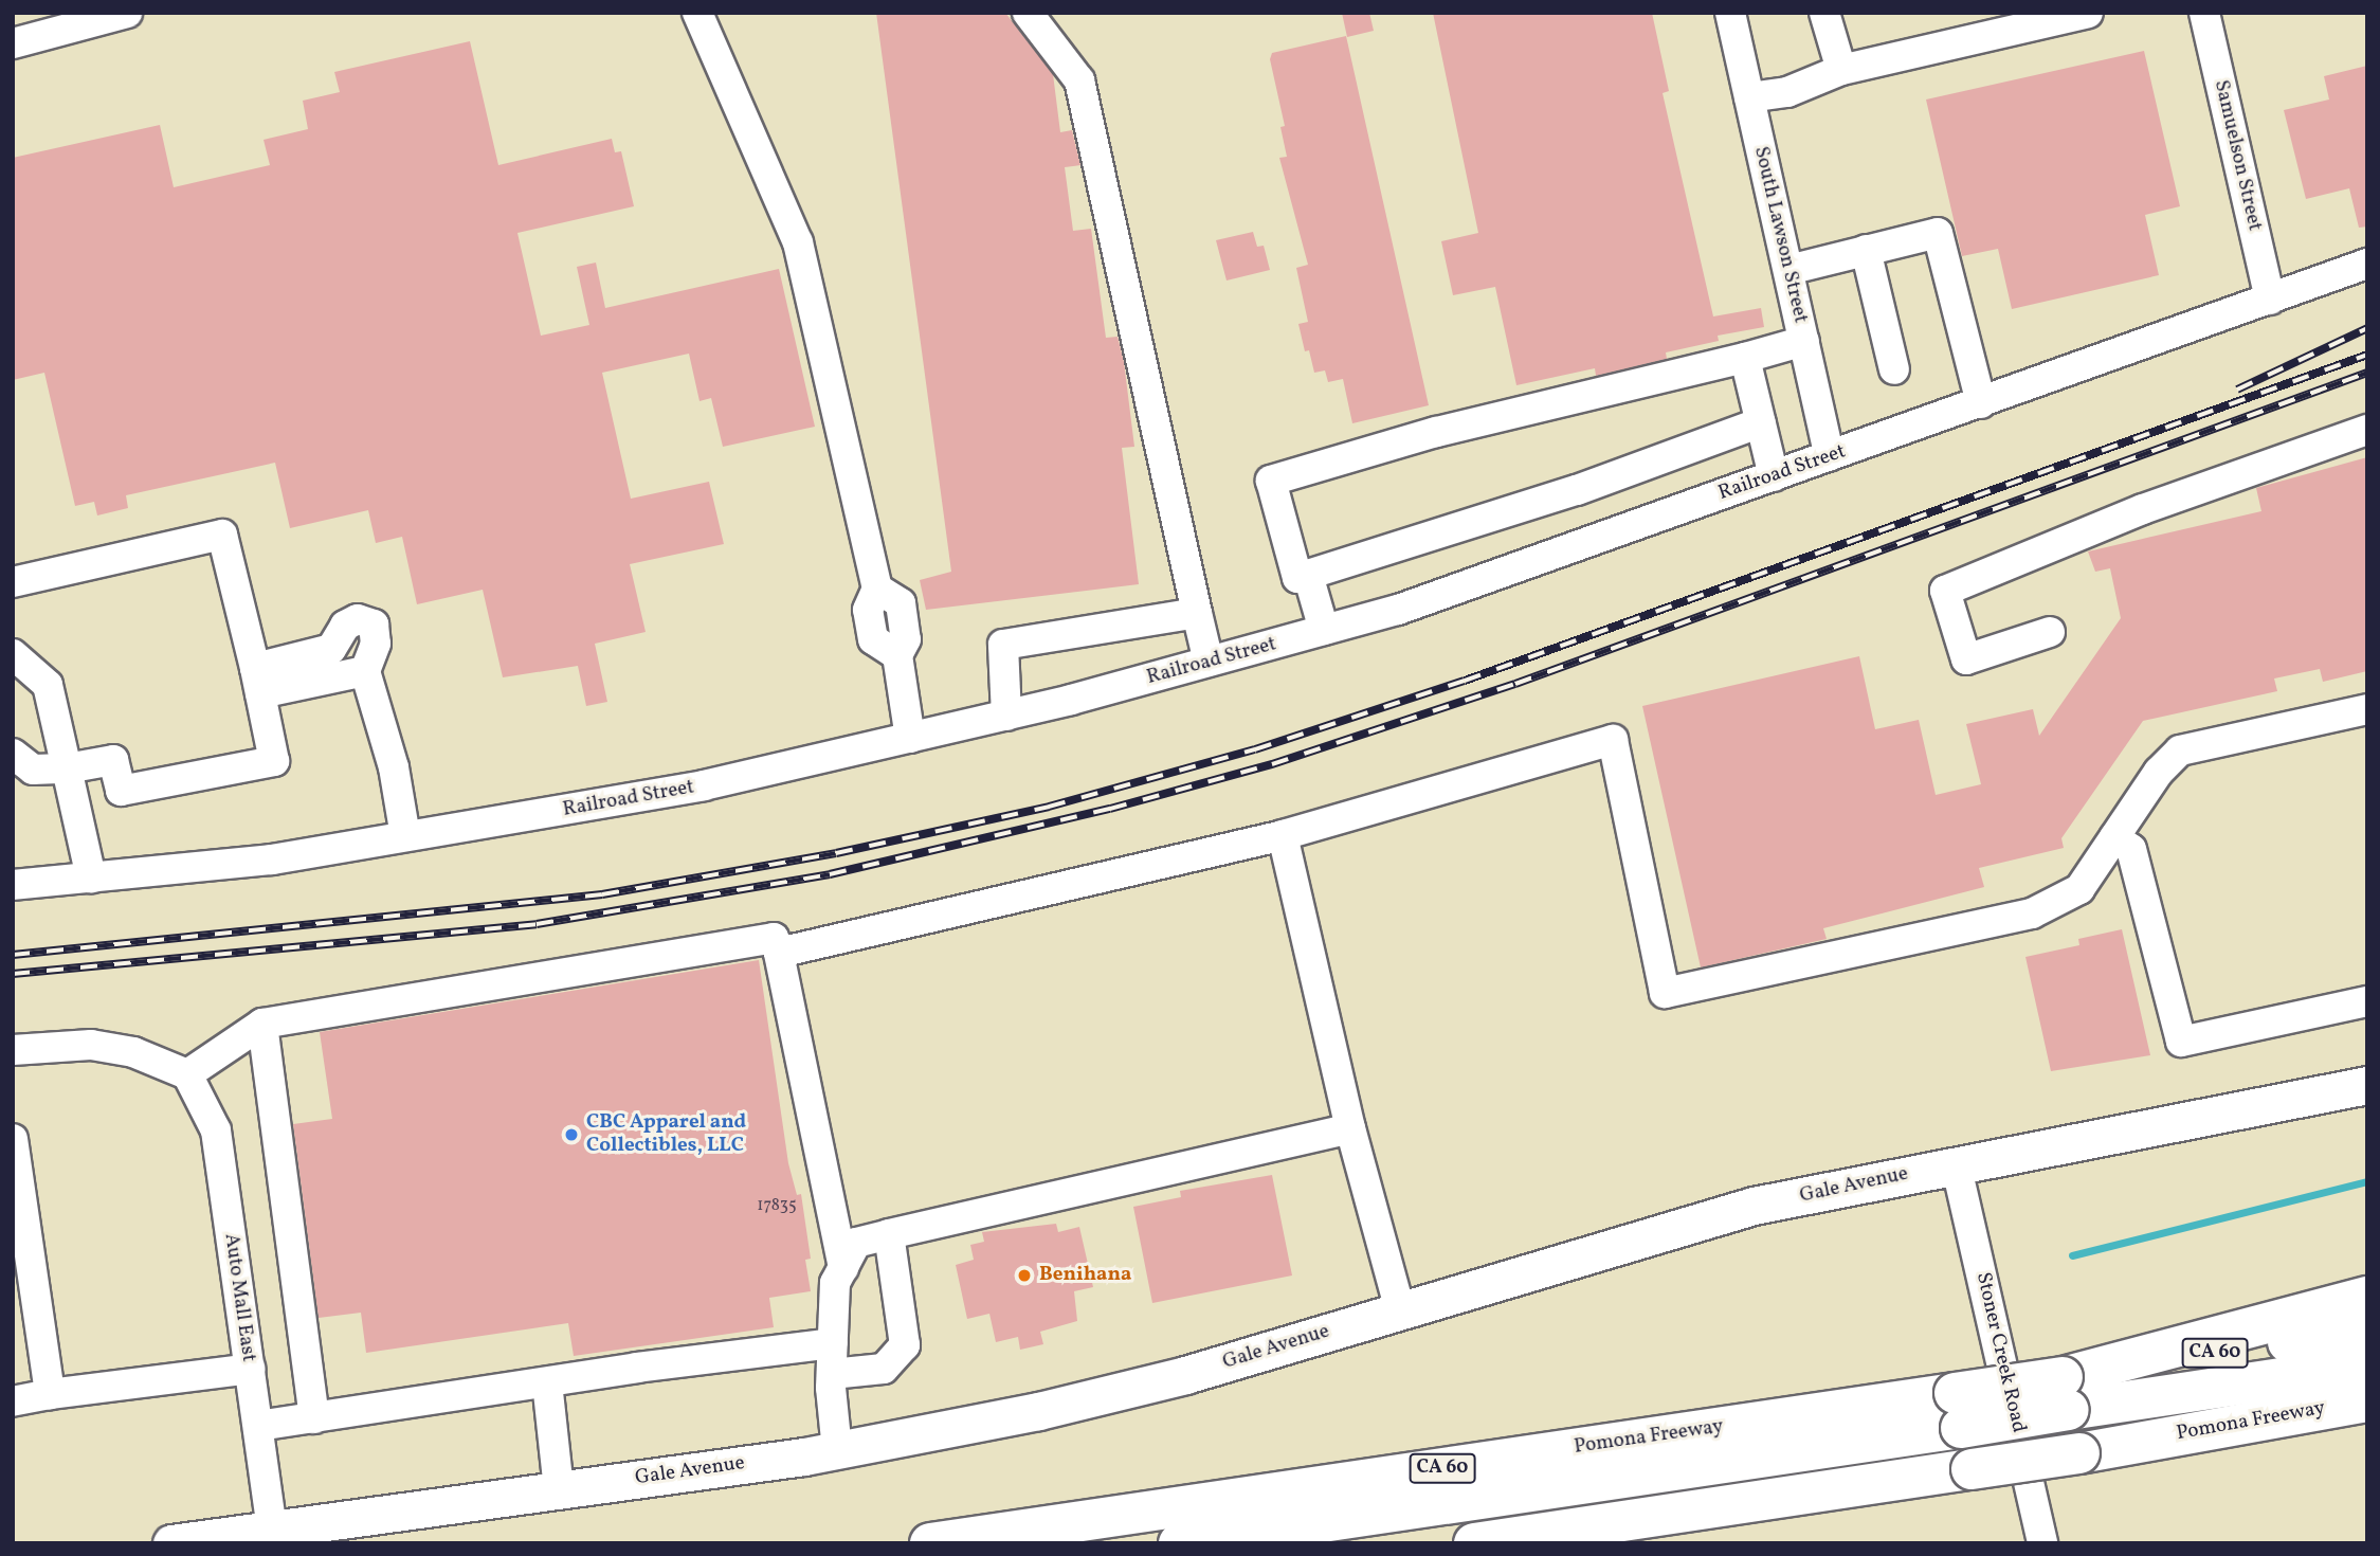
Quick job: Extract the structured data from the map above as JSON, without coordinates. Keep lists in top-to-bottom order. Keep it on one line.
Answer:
{"streets":{"highway":["CA 60","Pomona Freeway"],"main road":["Gale Avenue"],"street":["Samuelson Street","South Lawson Street","Railroad Street","Auto Mall East","Stoner Creek Road"]},"crossings":[["Samuelson Street","Railroad Street"],["South Lawson Street","Railroad Street"],["Gale Avenue","Auto Mall East"],["Gale Avenue","Stoner Creek Road"]],"places":["CBC Apparel and Collectibles, LLC","Benihana"],"house_numbers":["17835"]}
